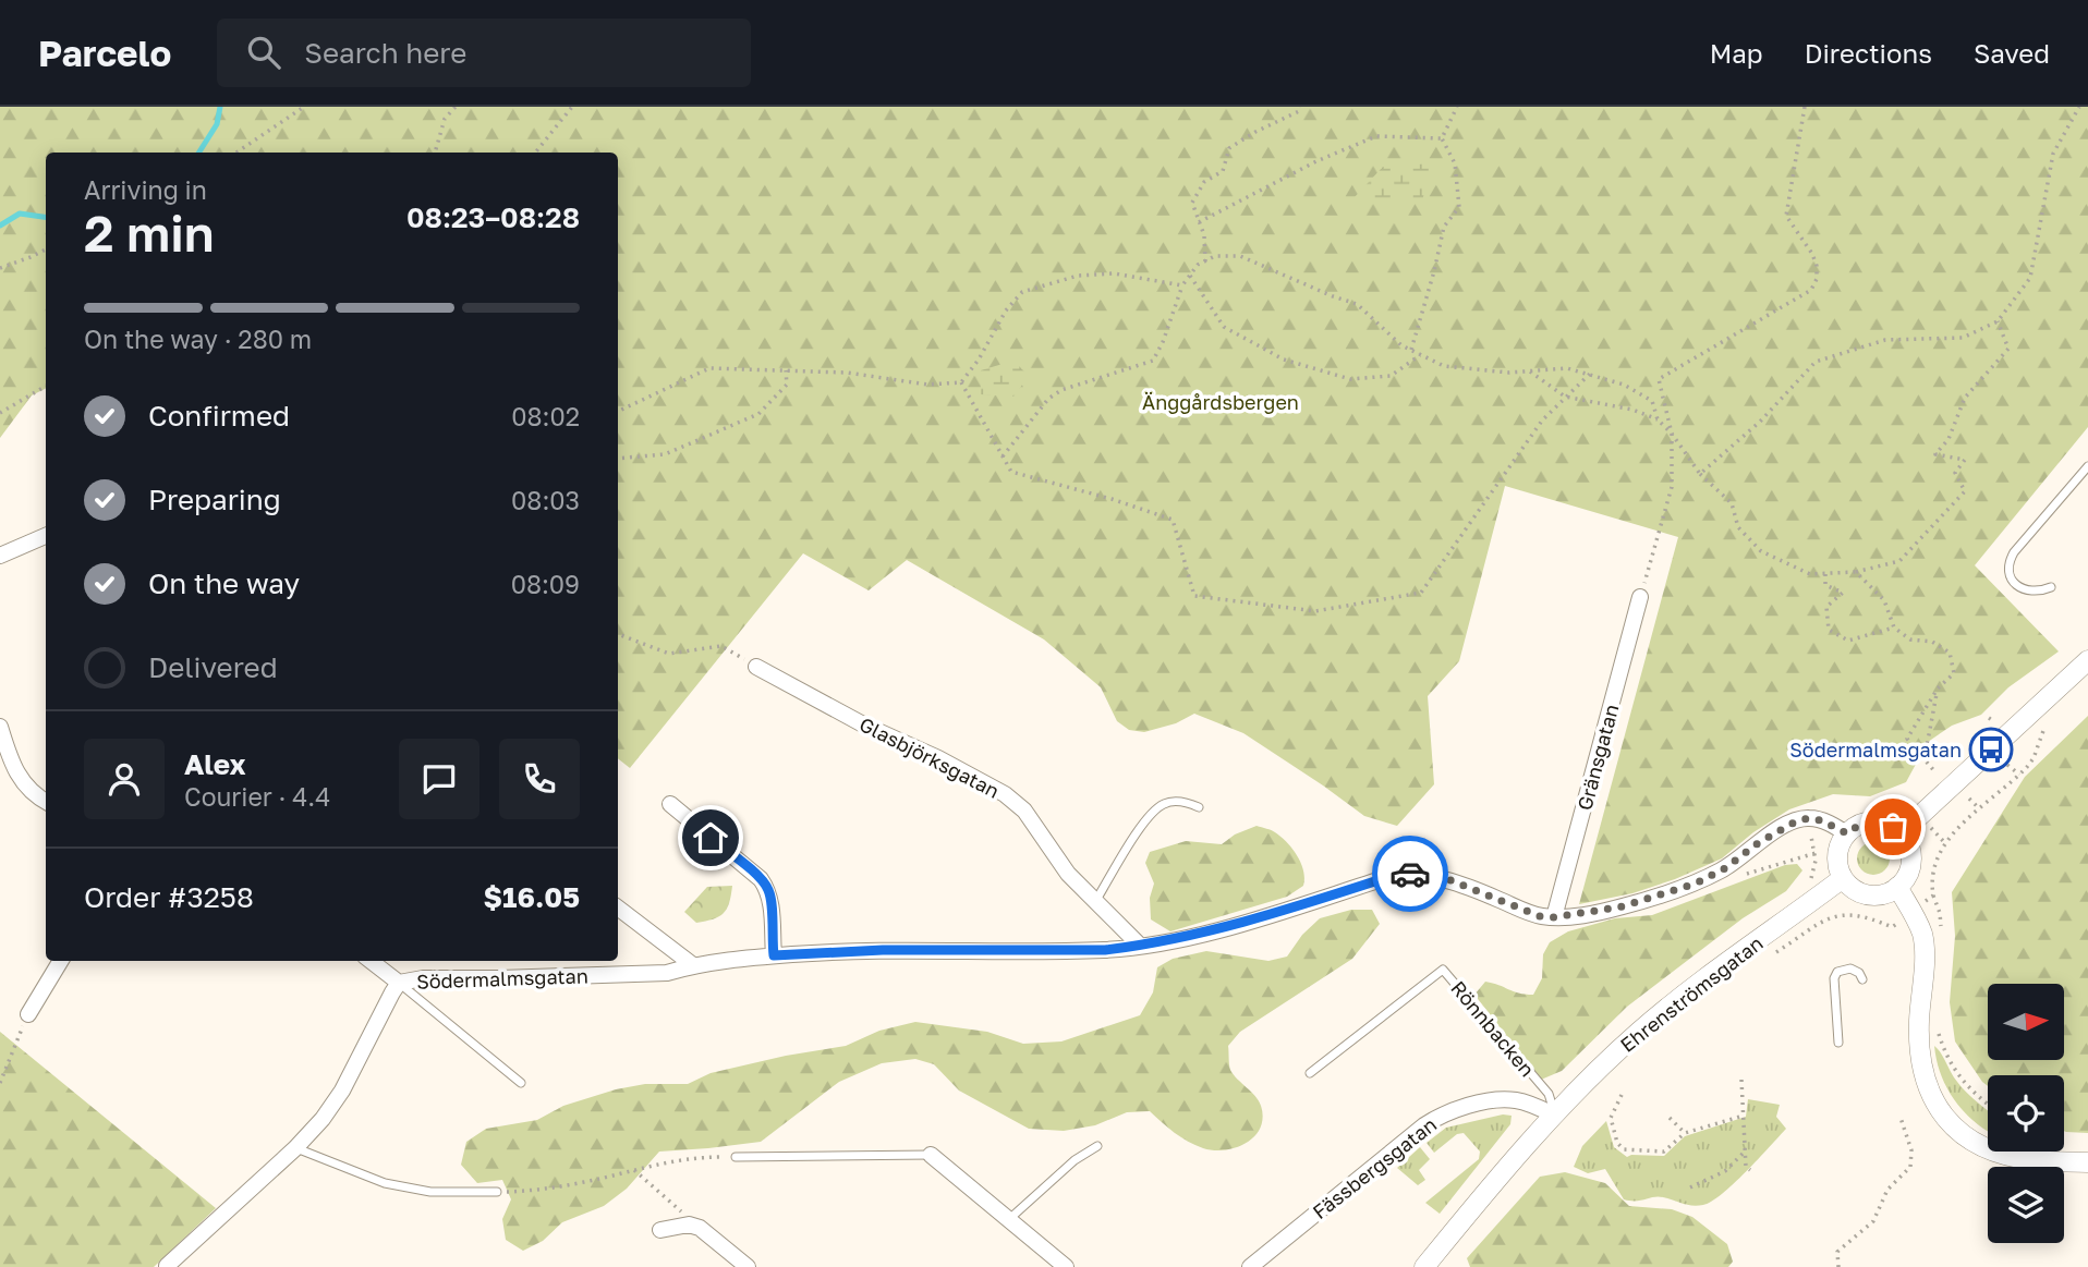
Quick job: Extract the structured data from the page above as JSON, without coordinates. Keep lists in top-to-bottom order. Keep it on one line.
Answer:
{"streets":{"street":["Glasbjörksgatan","Gränsgatan","Södermalmsgatan","Ehrenströmsgatan","Fässbergsgatan"],"lane":["Rönnbacken"]},"crossings":[["Glasbjörksgatan","Södermalmsgatan"],["Gränsgatan","Södermalmsgatan"],["Södermalmsgatan","Ehrenströmsgatan"],["Ehrenströmsgatan","Rönnbacken"],["Ehrenströmsgatan","Fässbergsgatan"],["Rönnbacken","Fässbergsgatan"]],"parks":["Änggårdsbergen"],"places":{"bus stop":["Södermalmsgatan"]},"north":"right","page":{"header":"Parcelo","search":"Search here","nav":["Map","Directions","Saved"],"heading":["2 min","Arriving in","08:23–08:28"],"panel":["Alex","Courier · 4.4","Order #3258","$16.05"],"bar":"On the way · 280 m","list":[["Confirmed","08:02"],["Preparing","08:03"],["On the way","08:09"],"Delivered"]}}
